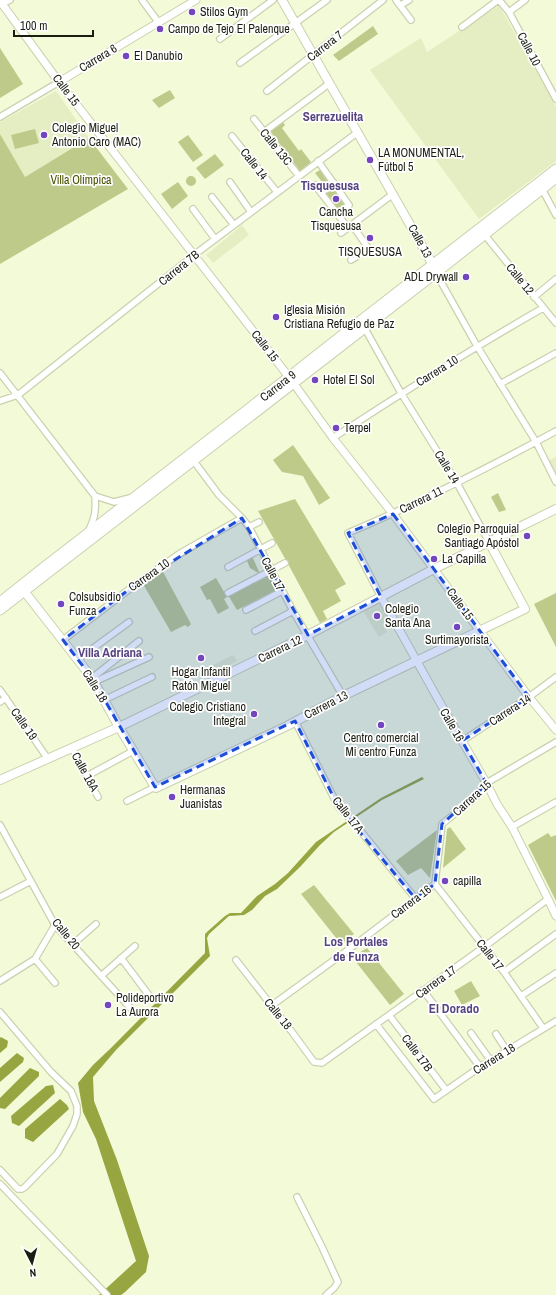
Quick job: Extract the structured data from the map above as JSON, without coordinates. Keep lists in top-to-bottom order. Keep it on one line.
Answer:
{"streets":{"main road":["Calle 14","Calle 13","Carrera 9","Carrera 12","Calle 18","Carrera 13"],"street":["Carrera 7","Calle 10","Carrera 6","Calle 15","Calle 13C","Carrera 7B","Calle 12","Carrera 10","Carrera 11","Calle 17","Carrera 14","Calle 19","Calle 16","Calle 18A","Carrera 15","Calle 17A","Carrera 16","Calle 20","Carrera 17","Calle 17B","Carrera 18"]},"crossings":[["Carrera 7","Calle 13"],["Carrera 6","Calle 15"],["Calle 15","Carrera 7B"],["Calle 15","Carrera 10"],["Calle 15","Carrera 9"],["Calle 15","Carrera 11"],["Calle 15","Carrera 12"],["Calle 15","Carrera 13"],["Calle 15","Carrera 14"],["Calle 13C","Carrera 7B"],["Calle 14","Carrera 7B"],["Calle 14","Carrera 10"],["Calle 14","Carrera 9"],["Calle 14","Carrera 11"],["Calle 14","Carrera 12"],["Calle 14","Carrera 13"],["Calle 13","Carrera 7B"],["Calle 13","Carrera 10"],["Calle 13","Carrera 9"],["Calle 13","Carrera 11"],["Calle 12","Carrera 10"],["Calle 12","Carrera 9"],["Carrera 10","Calle 17"],["Carrera 10","Calle 18"],["Carrera 9","Calle 17"],["Carrera 9","Calle 18"],["Carrera 11","Calle 16"],["Calle 17","Carrera 12"],["Calle 17","Carrera 13"],["Calle 17","Carrera 15"],["Calle 17","Carrera 16"],["Calle 17","Carrera 17"],["Calle 17","Carrera 18"],["Carrera 12","Calle 18"],["Carrera 12","Calle 19"],["Carrera 12","Calle 16"],["Carrera 12","Calle 18A"],["Calle 18","Carrera 13"],["Calle 18","Carrera 16"],["Calle 18","Carrera 17"],["Carrera 13","Calle 16"],["Carrera 13","Calle 17A"],["Carrera 14","Calle 16"],["Calle 16","Carrera 15"],["Calle 16","Carrera 17"],["Carrera 15","Carrera 16"],["Calle 17A","Carrera 16"],["Carrera 17","Calle 17B"],["Calle 17B","Carrera 18"]],"districts":["Serrezuelita","Tisquesusa","Villa Adriana","Los Portales de Funza","El Dorado"],"parks":["Villa Olímpica"],"places":["Stilos Gym","Campo de Tejo El Palenque","El Danubio","Colegio Miguel Antonio Caro (MAC)","LA MONUMENTAL, Fútbol 5","Cancha Tisquesusa","TISQUESUSA","ADL Drywall","Iglesia Misión Cristiana Refugio de Paz","Hotel El Sol","Terpel","Colegio Parroquial Santiago Apóstol","La Capilla","Colsubsidio Funza","Colegio Santa Ana","Surtimayorista","Hogar Infantil Ratón Miguel","Colegio Cristiano Integral","Centro comercial Mi centro Funza","Hermanas Juanistas","capilla","Polideportivo La Aurora"],"scale_bar":"100 m","north":"bottom"}
